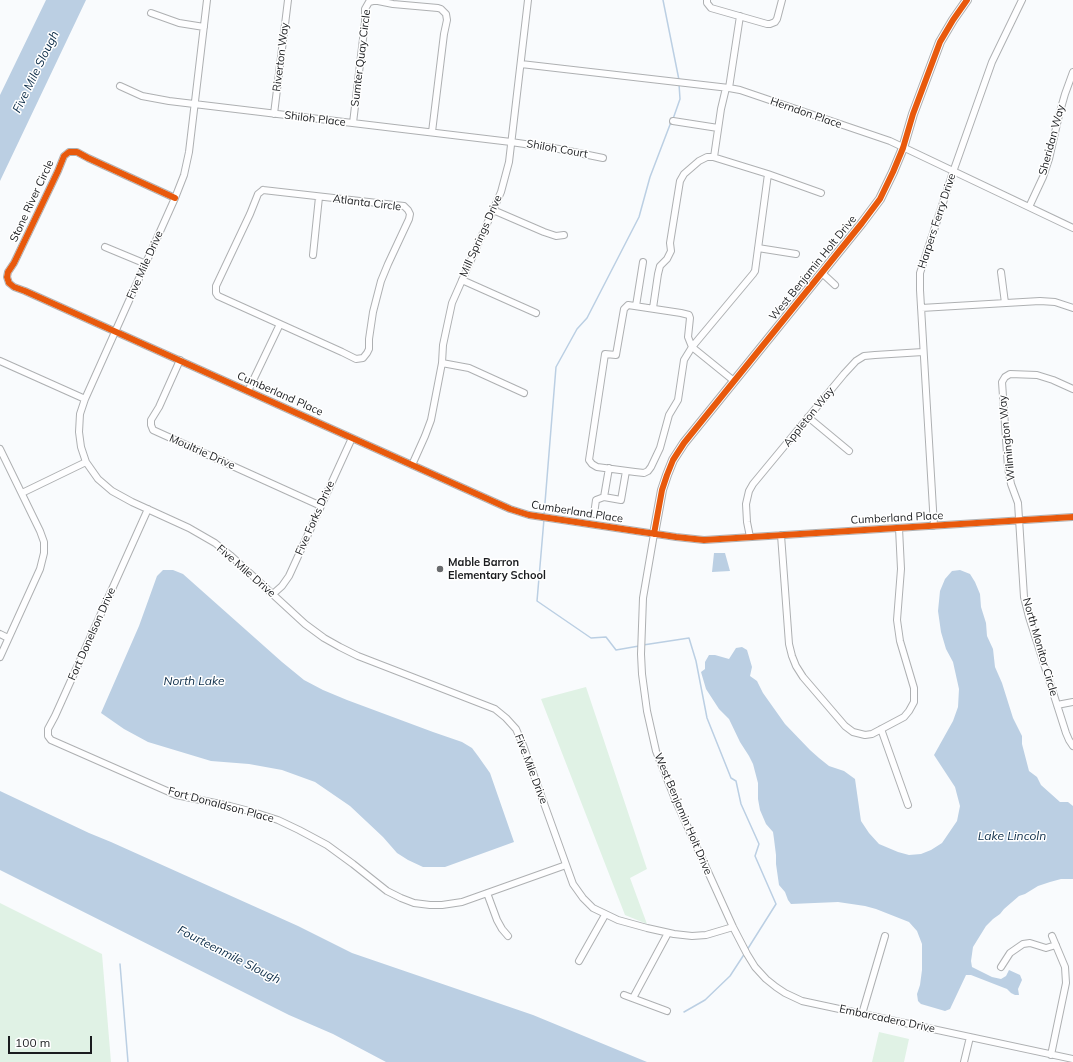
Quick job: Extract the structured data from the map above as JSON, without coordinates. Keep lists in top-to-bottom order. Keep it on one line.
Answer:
{"streets":{"main road":["West Benjamin Holt Drive"],"street":["Riverton Way","Sumter Quay Circle","Herndon Place","Shiloh Place","Sheridan Way","Shiloh Court","Stone River Circle","Atlanta Circle","Harpers Ferry Drive","Mill Springs Drive","Five Mile Drive","Cumberland Place","Appleton Way","Wilmington Way","Moultrie Drive","Five Forks Drive","Fort Donelson Drive","North Monitor Circle","Fort Donaldson Place","Embarcadero Drive"]},"crossings":[["Riverton Way","Shiloh Place"],["Sumter Quay Circle","Shiloh Place"],["Herndon Place","Sheridan Way"],["Herndon Place","Harpers Ferry Drive"],["Herndon Place","Mill Springs Drive"],["Herndon Place","West Benjamin Holt Drive"],["Shiloh Place","Shiloh Court"],["Shiloh Place","Mill Springs Drive"],["Shiloh Place","Five Mile Drive"],["Shiloh Court","Mill Springs Drive"],["Stone River Circle","Five Mile Drive"],["Stone River Circle","Cumberland Place"],["Harpers Ferry Drive","Cumberland Place"],["Harpers Ferry Drive","Appleton Way"],["Mill Springs Drive","Cumberland Place"],["Five Mile Drive","West Benjamin Holt Drive"],["Five Mile Drive","Cumberland Place"],["Five Mile Drive","Five Forks Drive"],["Five Mile Drive","Fort Donelson Drive"],["Five Mile Drive","Fort Donaldson Place"],["Five Mile Drive","Embarcadero Drive"],["West Benjamin Holt Drive","Cumberland Place"],["West Benjamin Holt Drive","Embarcadero Drive"],["Cumberland Place","Appleton Way"],["Cumberland Place","Wilmington Way"],["Cumberland Place","Moultrie Drive"],["Cumberland Place","Five Forks Drive"],["Cumberland Place","North Monitor Circle"],["Wilmington Way","North Monitor Circle"],["Moultrie Drive","Five Forks Drive"],["Fort Donelson Drive","Fort Donaldson Place"]],"water":["Five Mile Slough","North Lake","Lake Lincoln","Fourteenmile Slough"],"places":["Mable Barron Elementary School"],"scale_bar":"100 m"}
